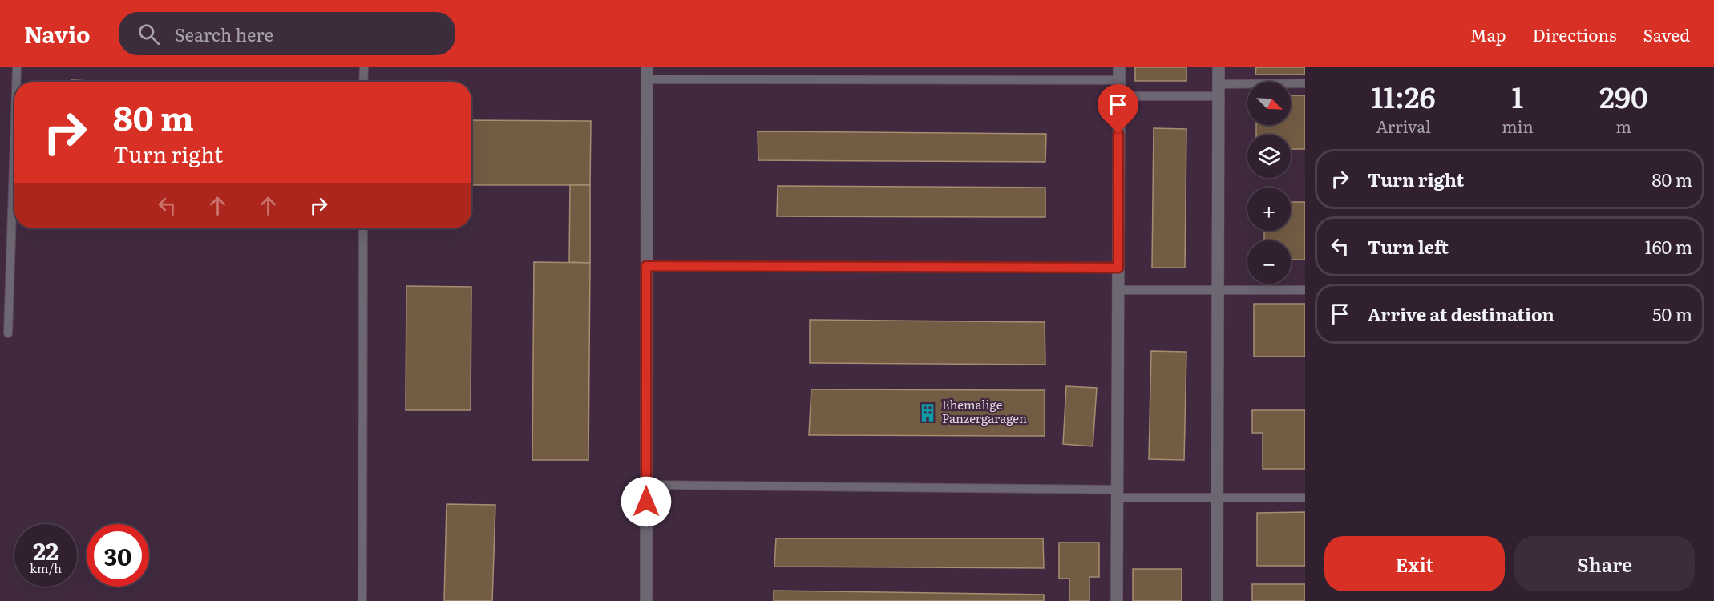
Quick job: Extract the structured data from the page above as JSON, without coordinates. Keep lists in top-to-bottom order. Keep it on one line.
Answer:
{"places":{"building":["Ehemalige Panzergaragen"]},"north":"bottom right","page":{"header":"Navio","search":"Search here","nav":["Map","Directions","Saved"],"eta":["11:26","Arrival","1","min","290","m"],"map_buttons":["+","−"],"turn":["80 m","Turn right"],"list":[{"name":"Turn right","value":"80 m"},{"name":"Turn left","value":"160 m"},{"name":"Arrive at destination","value":"50 m"}],"speed":"22 km/h","limit":"30","buttons":["Exit","Share"]}}
